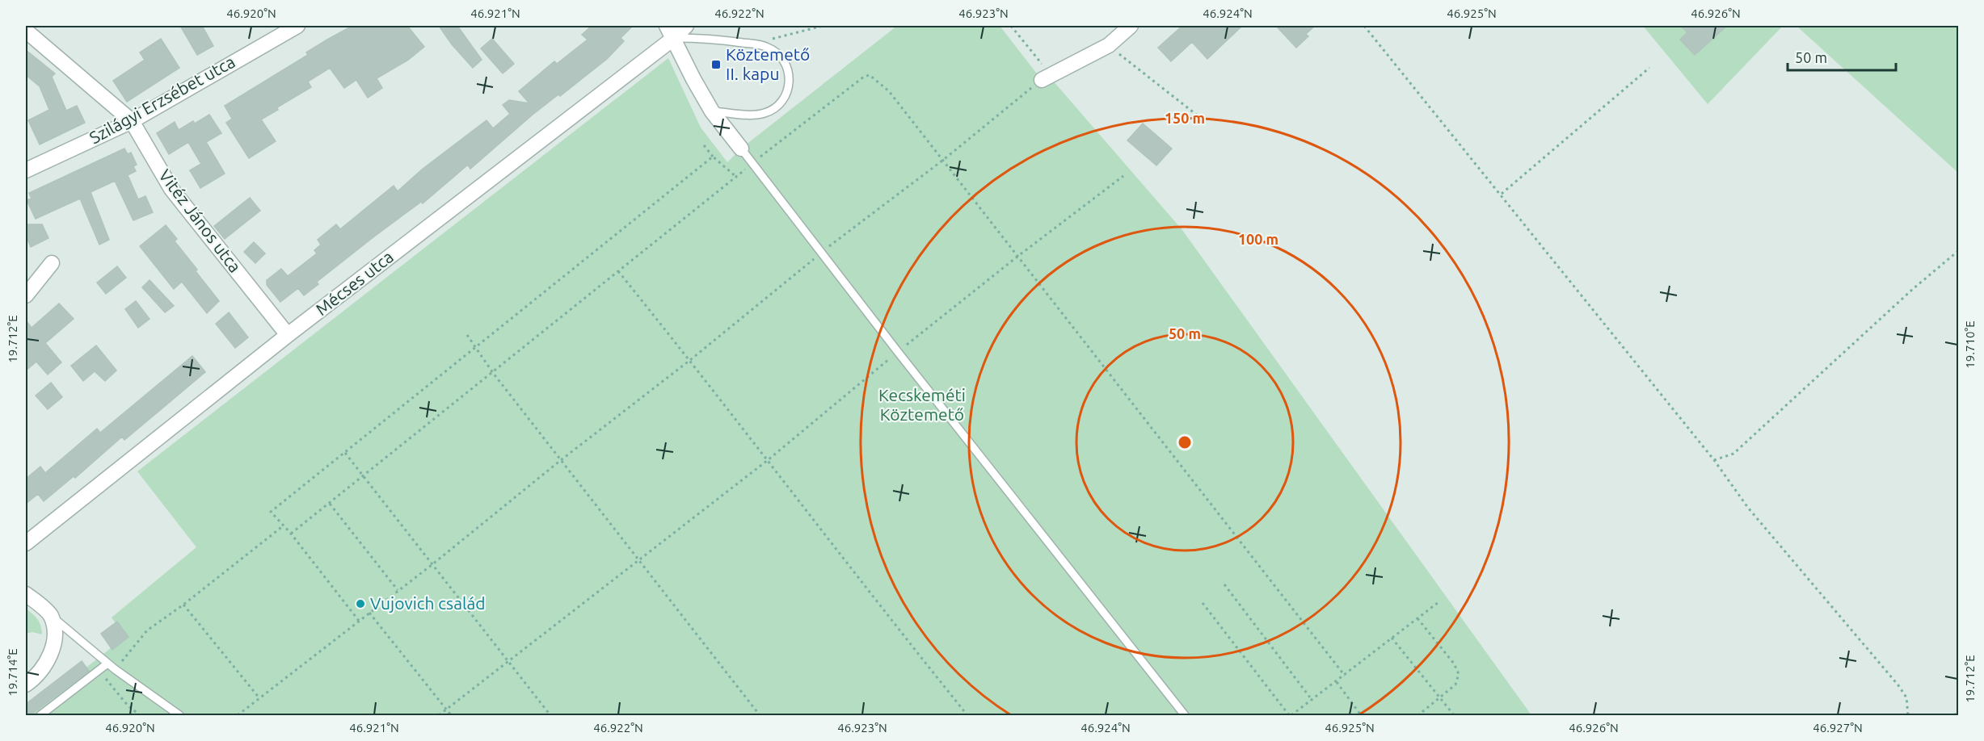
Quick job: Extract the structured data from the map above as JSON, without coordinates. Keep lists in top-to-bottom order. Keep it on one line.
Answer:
{"streets":{"street":["Szilágyi Erzsébet utca","Vitéz János utca","Mécses utca"]},"crossings":[["Szilágyi Erzsébet utca","Vitéz János utca"],["Vitéz János utca","Mécses utca"]],"parks":["Kecskeméti Köztemető"],"places":{"transit":["Köztemető II. kapu"],"other":["Vujovich család"]},"scale_bar":"50 m","coordinates":["46.920°N","46.921°N","46.922°N","46.923°N","46.924°N","46.925°N","46.926°N","19.712°E","19.710°E","19.714°E","46.927°N"],"rings":["150 m","100 m","50 m"]}
